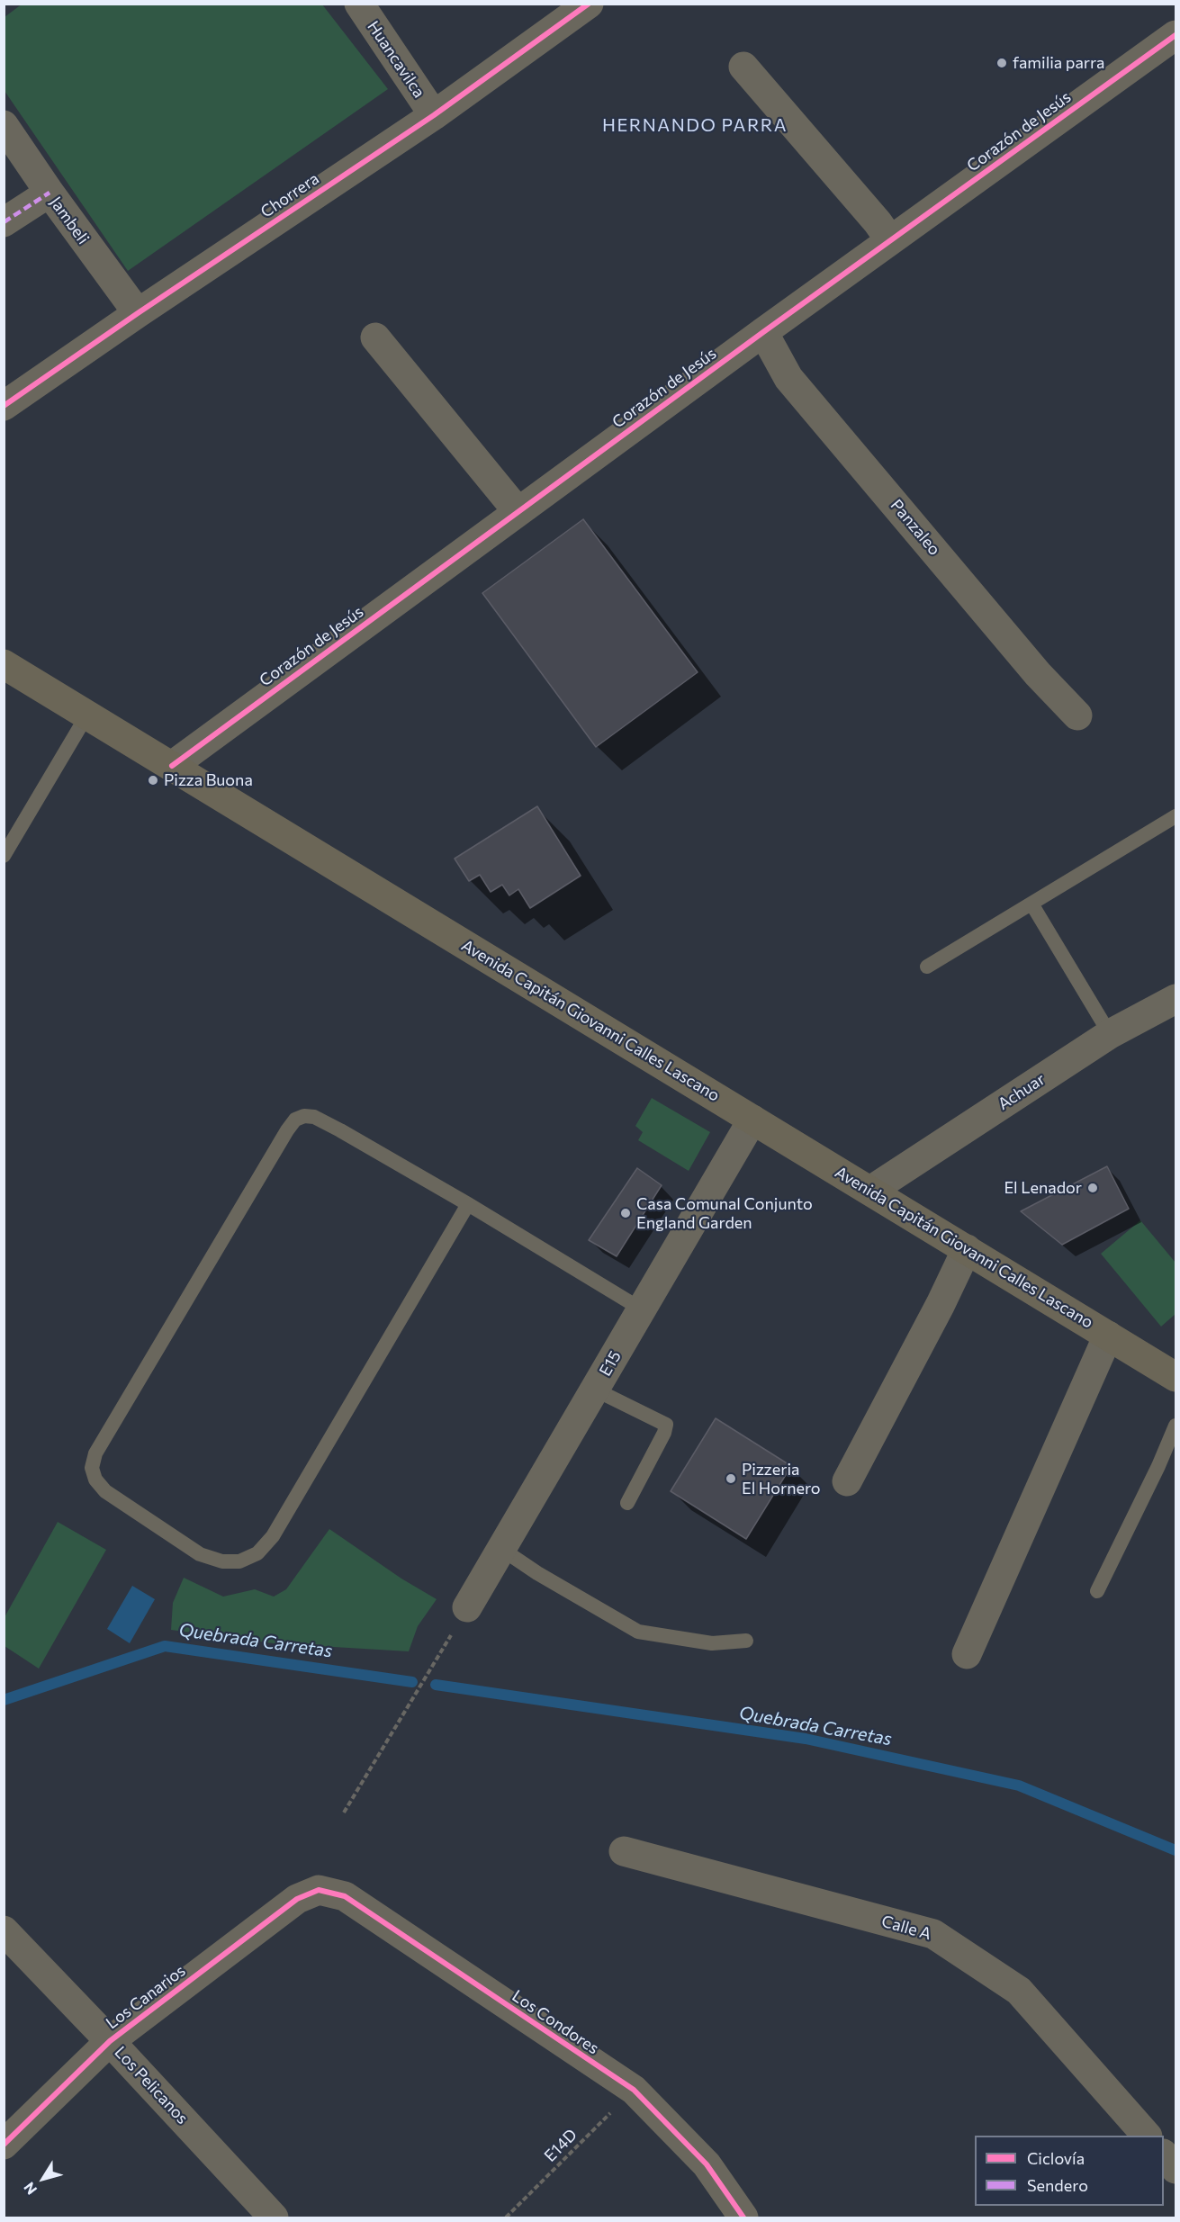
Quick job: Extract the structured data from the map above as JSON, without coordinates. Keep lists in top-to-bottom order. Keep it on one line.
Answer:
{"streets":{"main road":["Avenida Capitán Giovanni Calles Lascano"],"street":["Huancavilca","Corazón de Jesús","Chorrera","Jambeli","Panzaleo","Achuar","E15","Calle A","Los Canarios","Los Condores","Los Pelicanos"],"path":["E14D"]},"crossings":[["Huancavilca","Chorrera"],["Corazón de Jesús","Panzaleo"],["Corazón de Jesús","Avenida Capitán Giovanni Calles Lascano"],["Chorrera","Jambeli"],["Avenida Capitán Giovanni Calles Lascano","Achuar"],["Avenida Capitán Giovanni Calles Lascano","E15"],["Los Canarios","Los Condores"],["Los Canarios","Los Pelicanos"],["Los Condores","E14D"]],"districts":["HERNANDO PARRA"],"water":["Quebrada Carretas"],"places":["familia parra","Pizza Buona","El Lenador","Casa Comunal Conjunto England Garden","Pizzeria El Hornero"],"legend":["Ciclovía","Sendero"],"north":"bottom left"}
